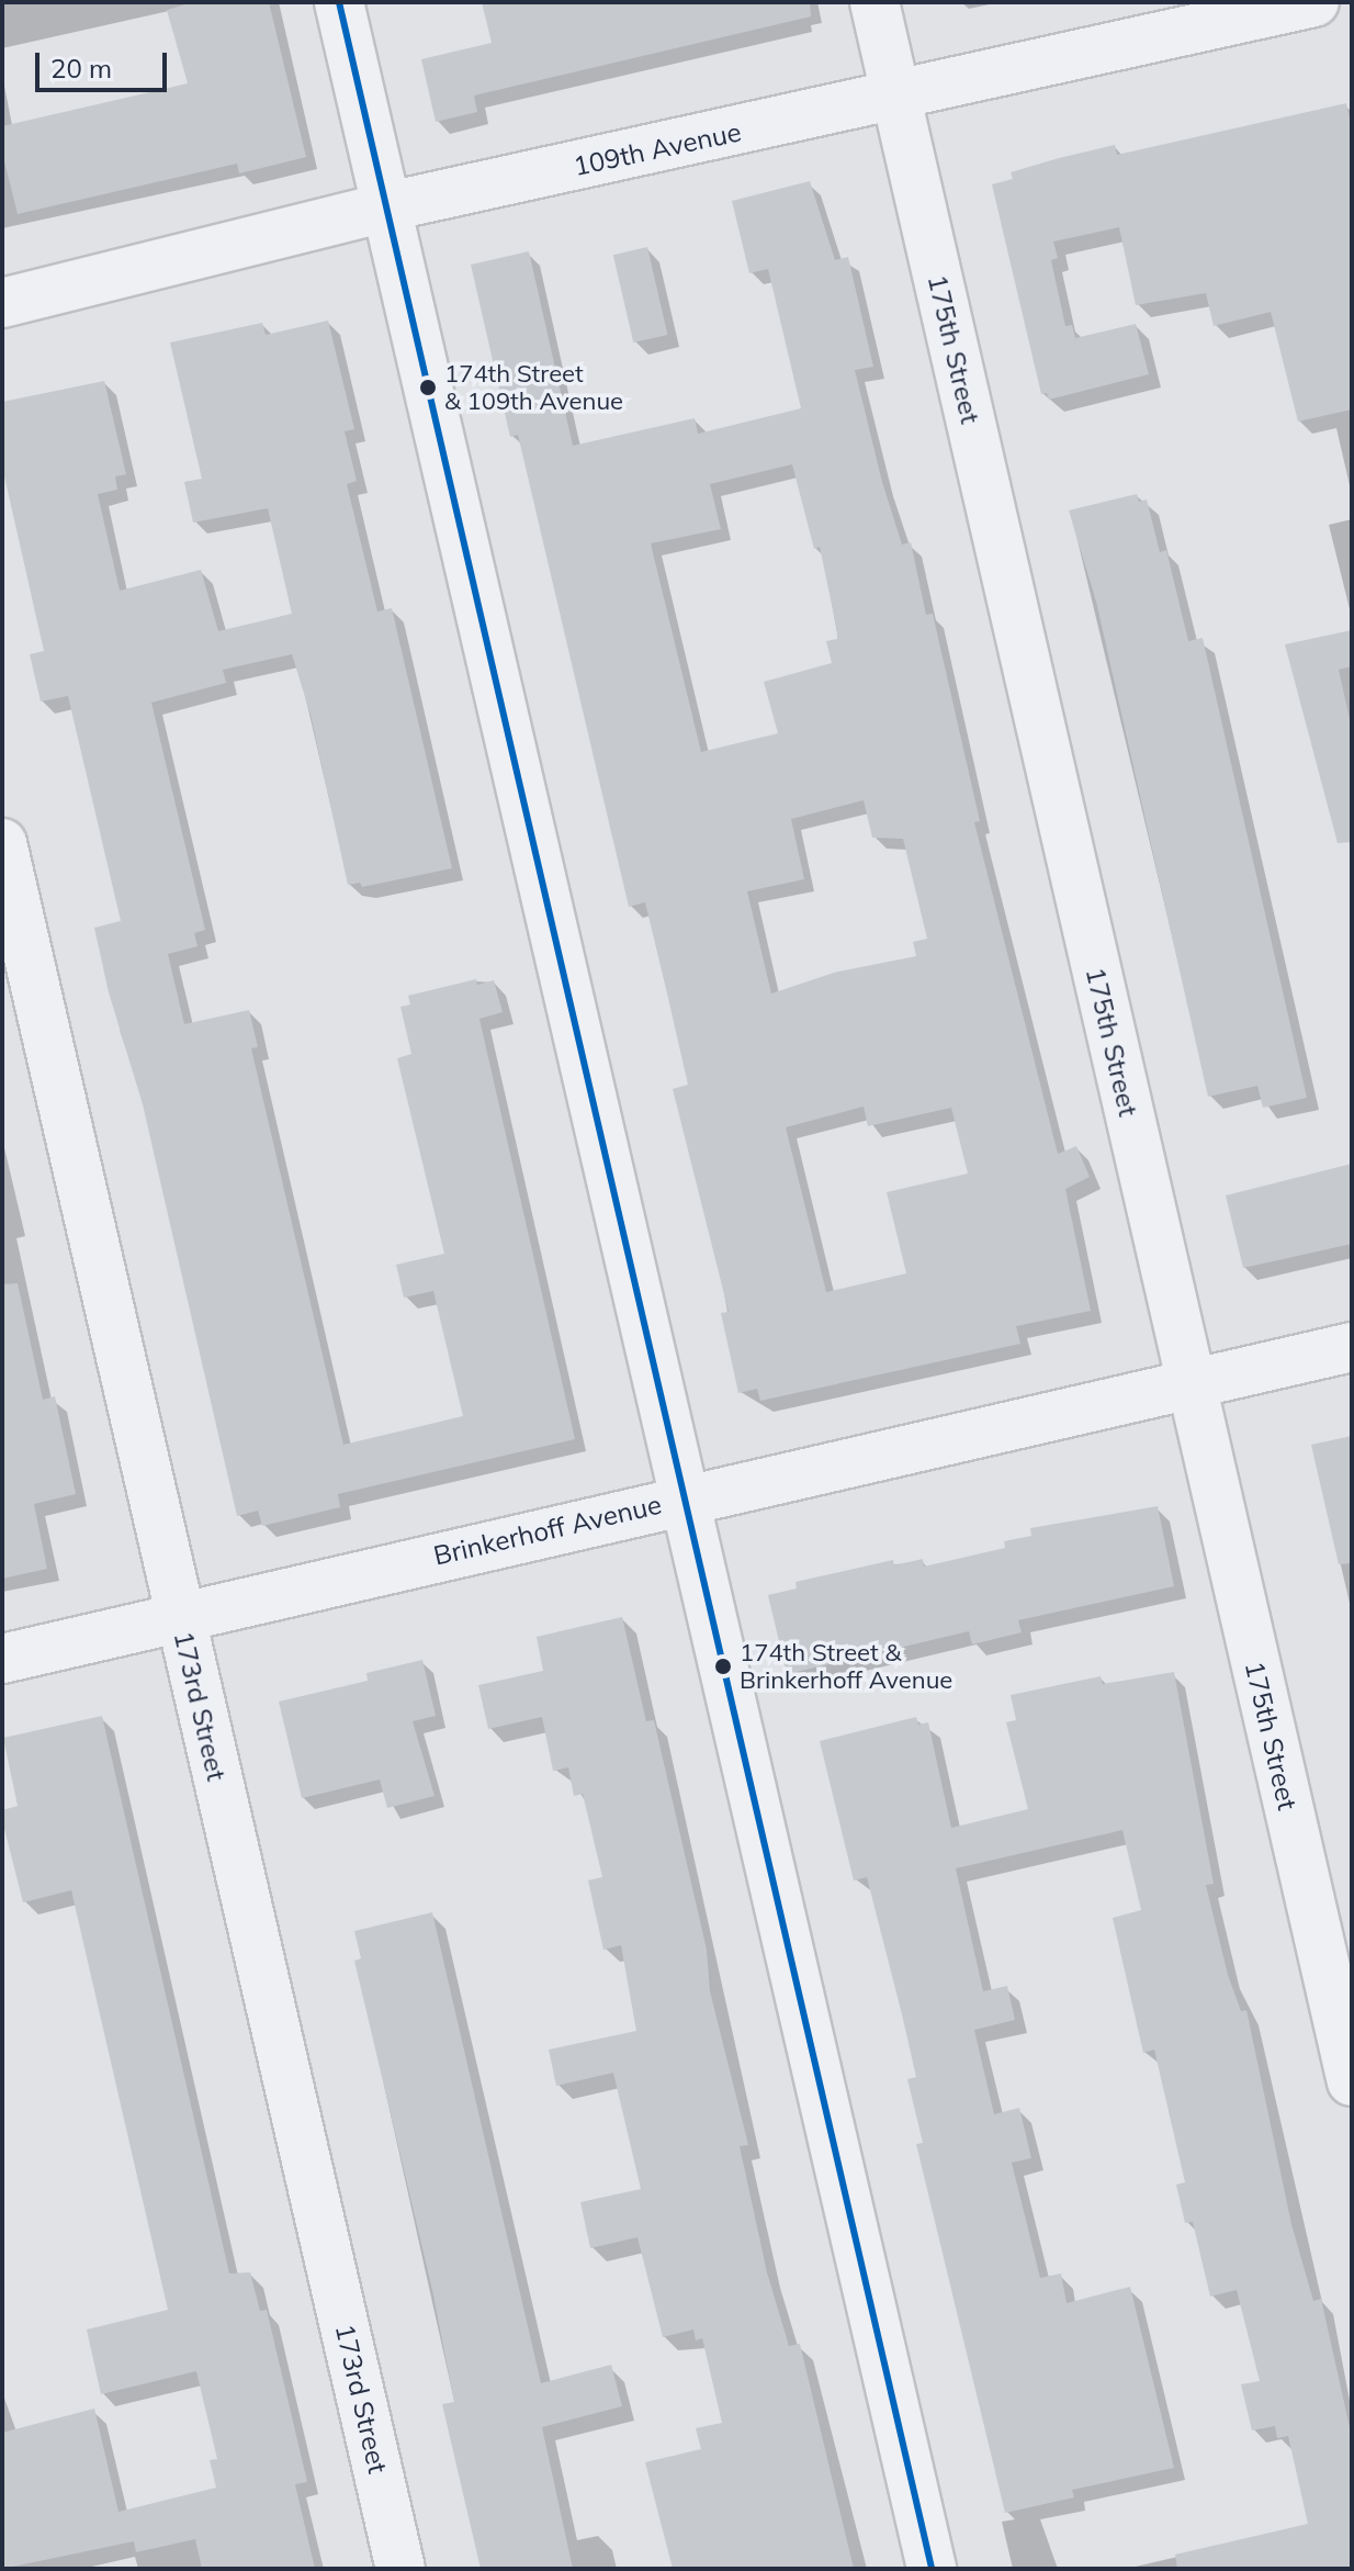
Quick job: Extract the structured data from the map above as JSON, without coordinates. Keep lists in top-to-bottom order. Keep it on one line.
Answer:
{"streets":{"street":["109th Avenue","175th Street","Brinkerhoff Avenue","173rd Street"]},"crossings":[["109th Avenue","175th Street"],["175th Street","Brinkerhoff Avenue"],["Brinkerhoff Avenue","173rd Street"]],"places":["174th Street & 109th Avenue","174th Street & Brinkerhoff Avenue"],"scale_bar":"20 m"}
